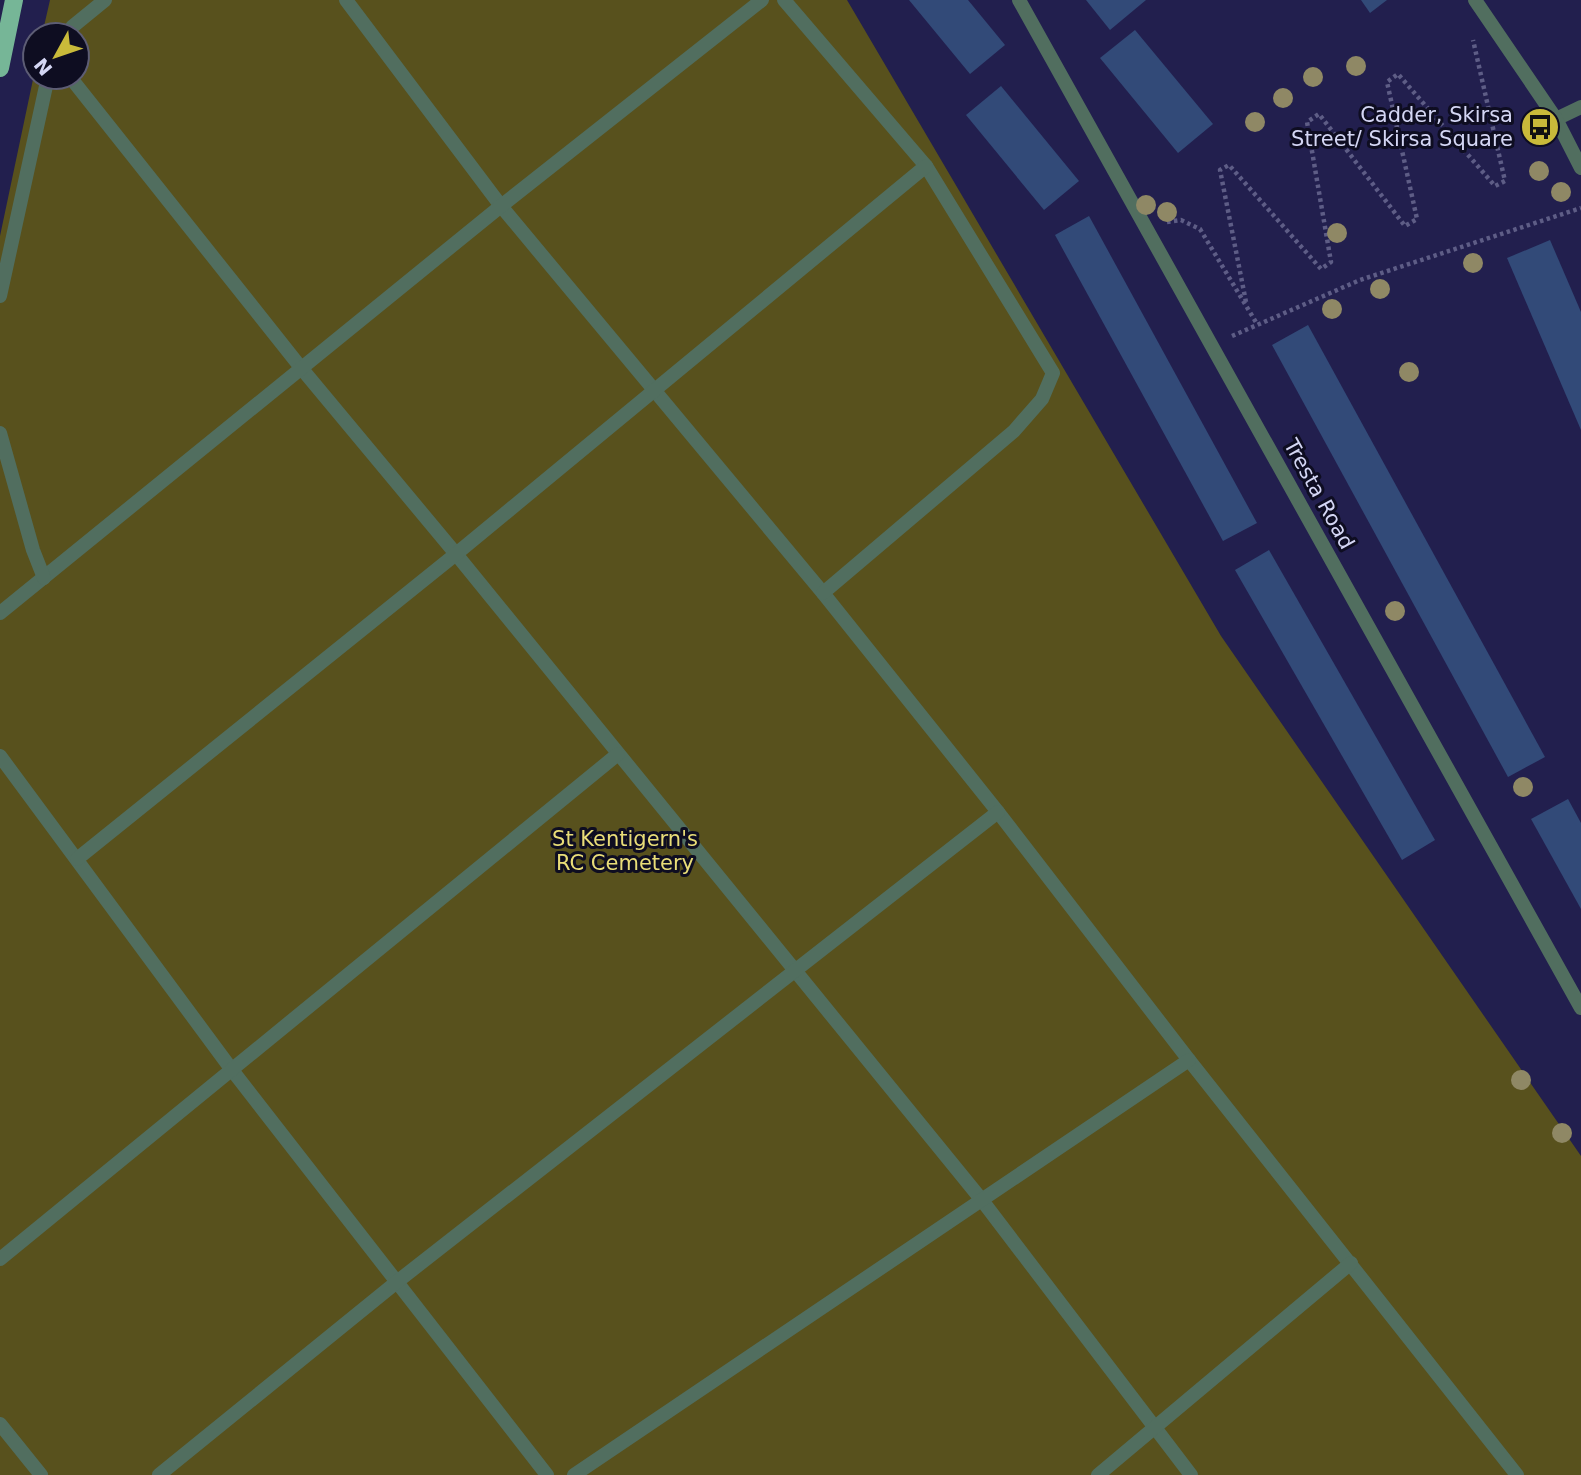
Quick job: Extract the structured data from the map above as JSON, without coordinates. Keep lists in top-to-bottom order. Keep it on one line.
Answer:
{"streets":{"street":["Tresta Road"]},"parks":["St Kentigern's RC Cemetery"],"places":{"bus stop":["Cadder, Skirsa Street/ Skirsa Square"]},"north":"bottom left"}
